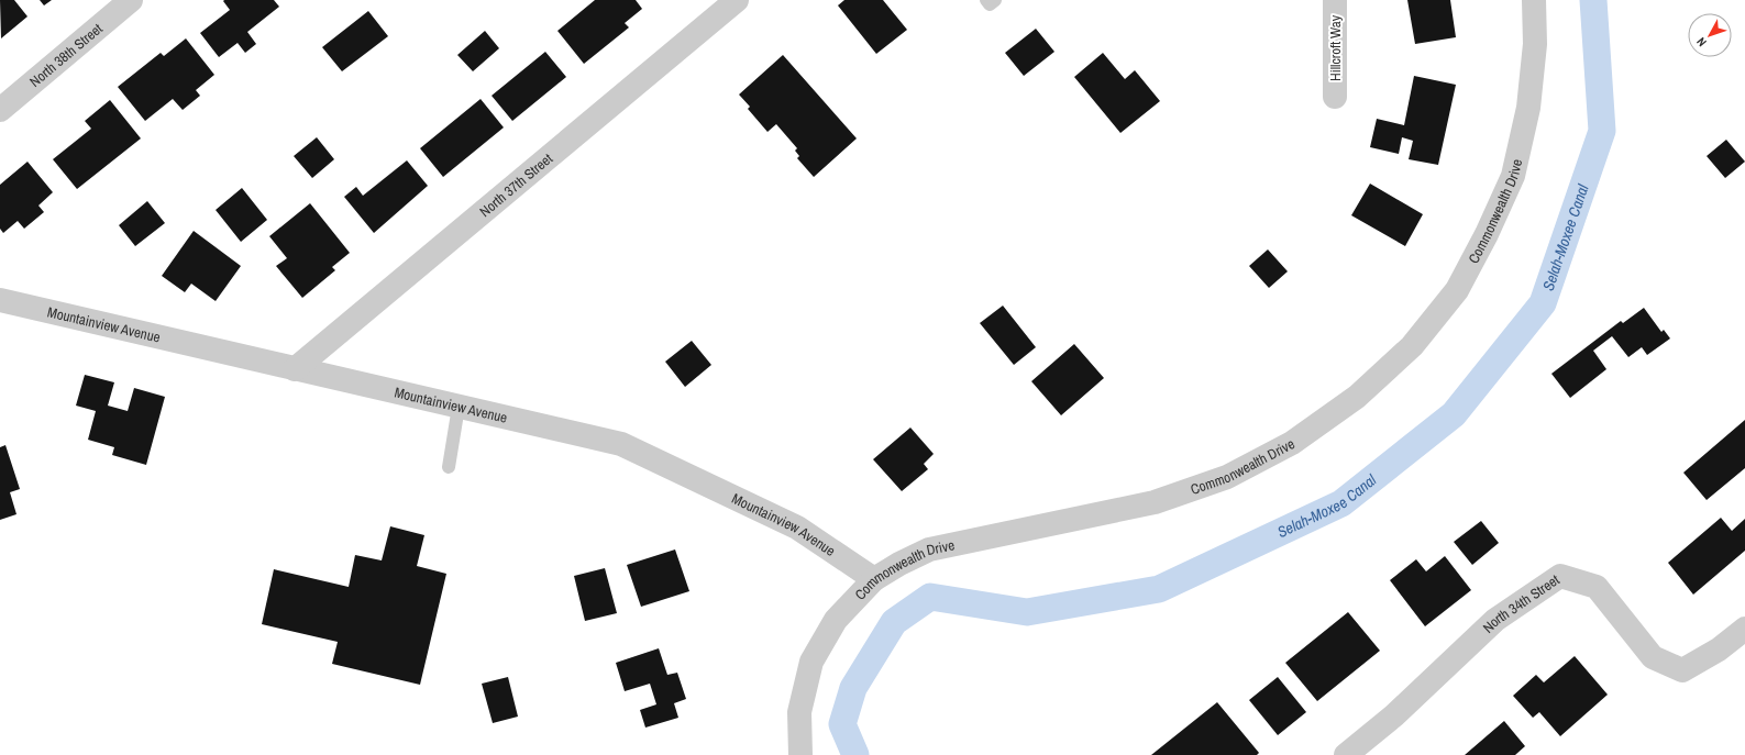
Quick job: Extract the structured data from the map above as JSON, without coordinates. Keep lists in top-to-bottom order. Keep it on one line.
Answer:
{"streets":{"street":["Hillcroft Way","North 38th Street","North 37th Street","Commonwealth Drive","Mountainview Avenue","North 34th Street"]},"crossings":[["North 37th Street","Mountainview Avenue"],["Commonwealth Drive","Mountainview Avenue"]],"water":["Selah-Moxee Canal"],"north":"bottom left"}
